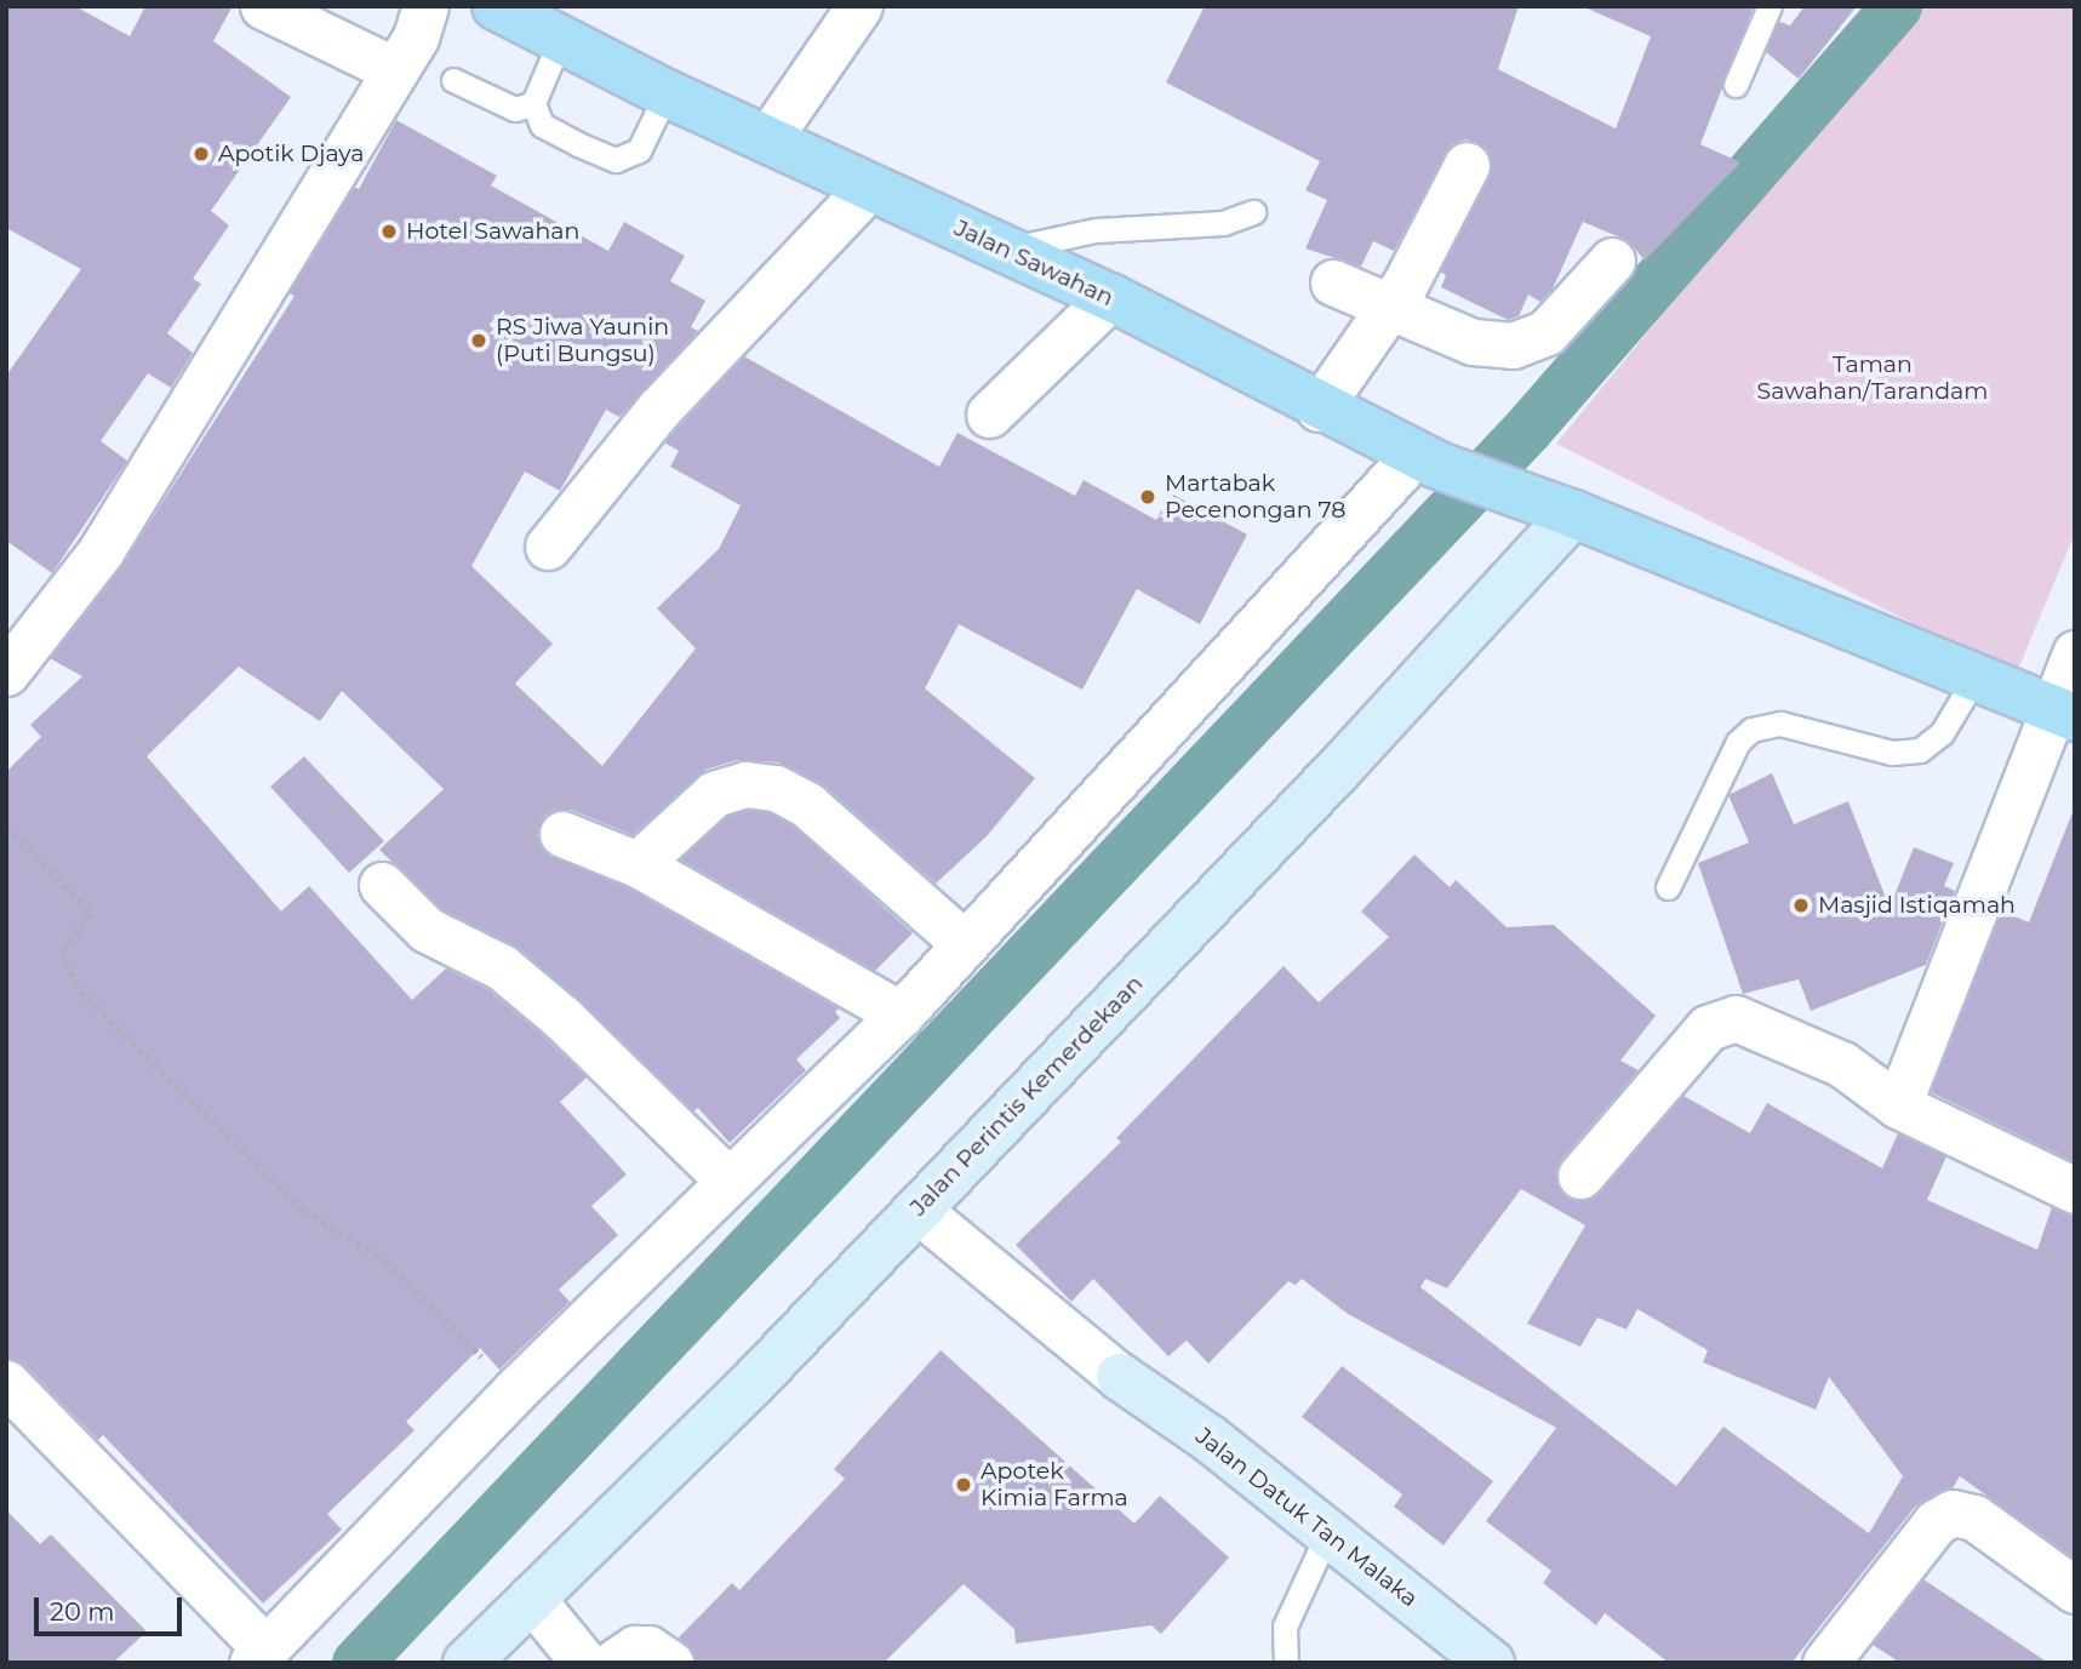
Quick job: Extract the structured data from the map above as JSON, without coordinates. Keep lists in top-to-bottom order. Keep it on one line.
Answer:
{"streets":{"main road":["Jalan Sawahan","Jalan Perintis Kemerdekaan","Jalan Datuk Tan Malaka"]},"crossings":[["Jalan Sawahan","Jalan Perintis Kemerdekaan"]],"parks":["Taman Sawahan/Tarandam"],"places":["Apotik Djaya","Hotel Sawahan","RS Jiwa Yaunin (Puti Bungsu)","Martabak Pecenongan 78","Masjid Istiqamah","Apotek Kimia Farma"],"scale_bar":"20 m"}
